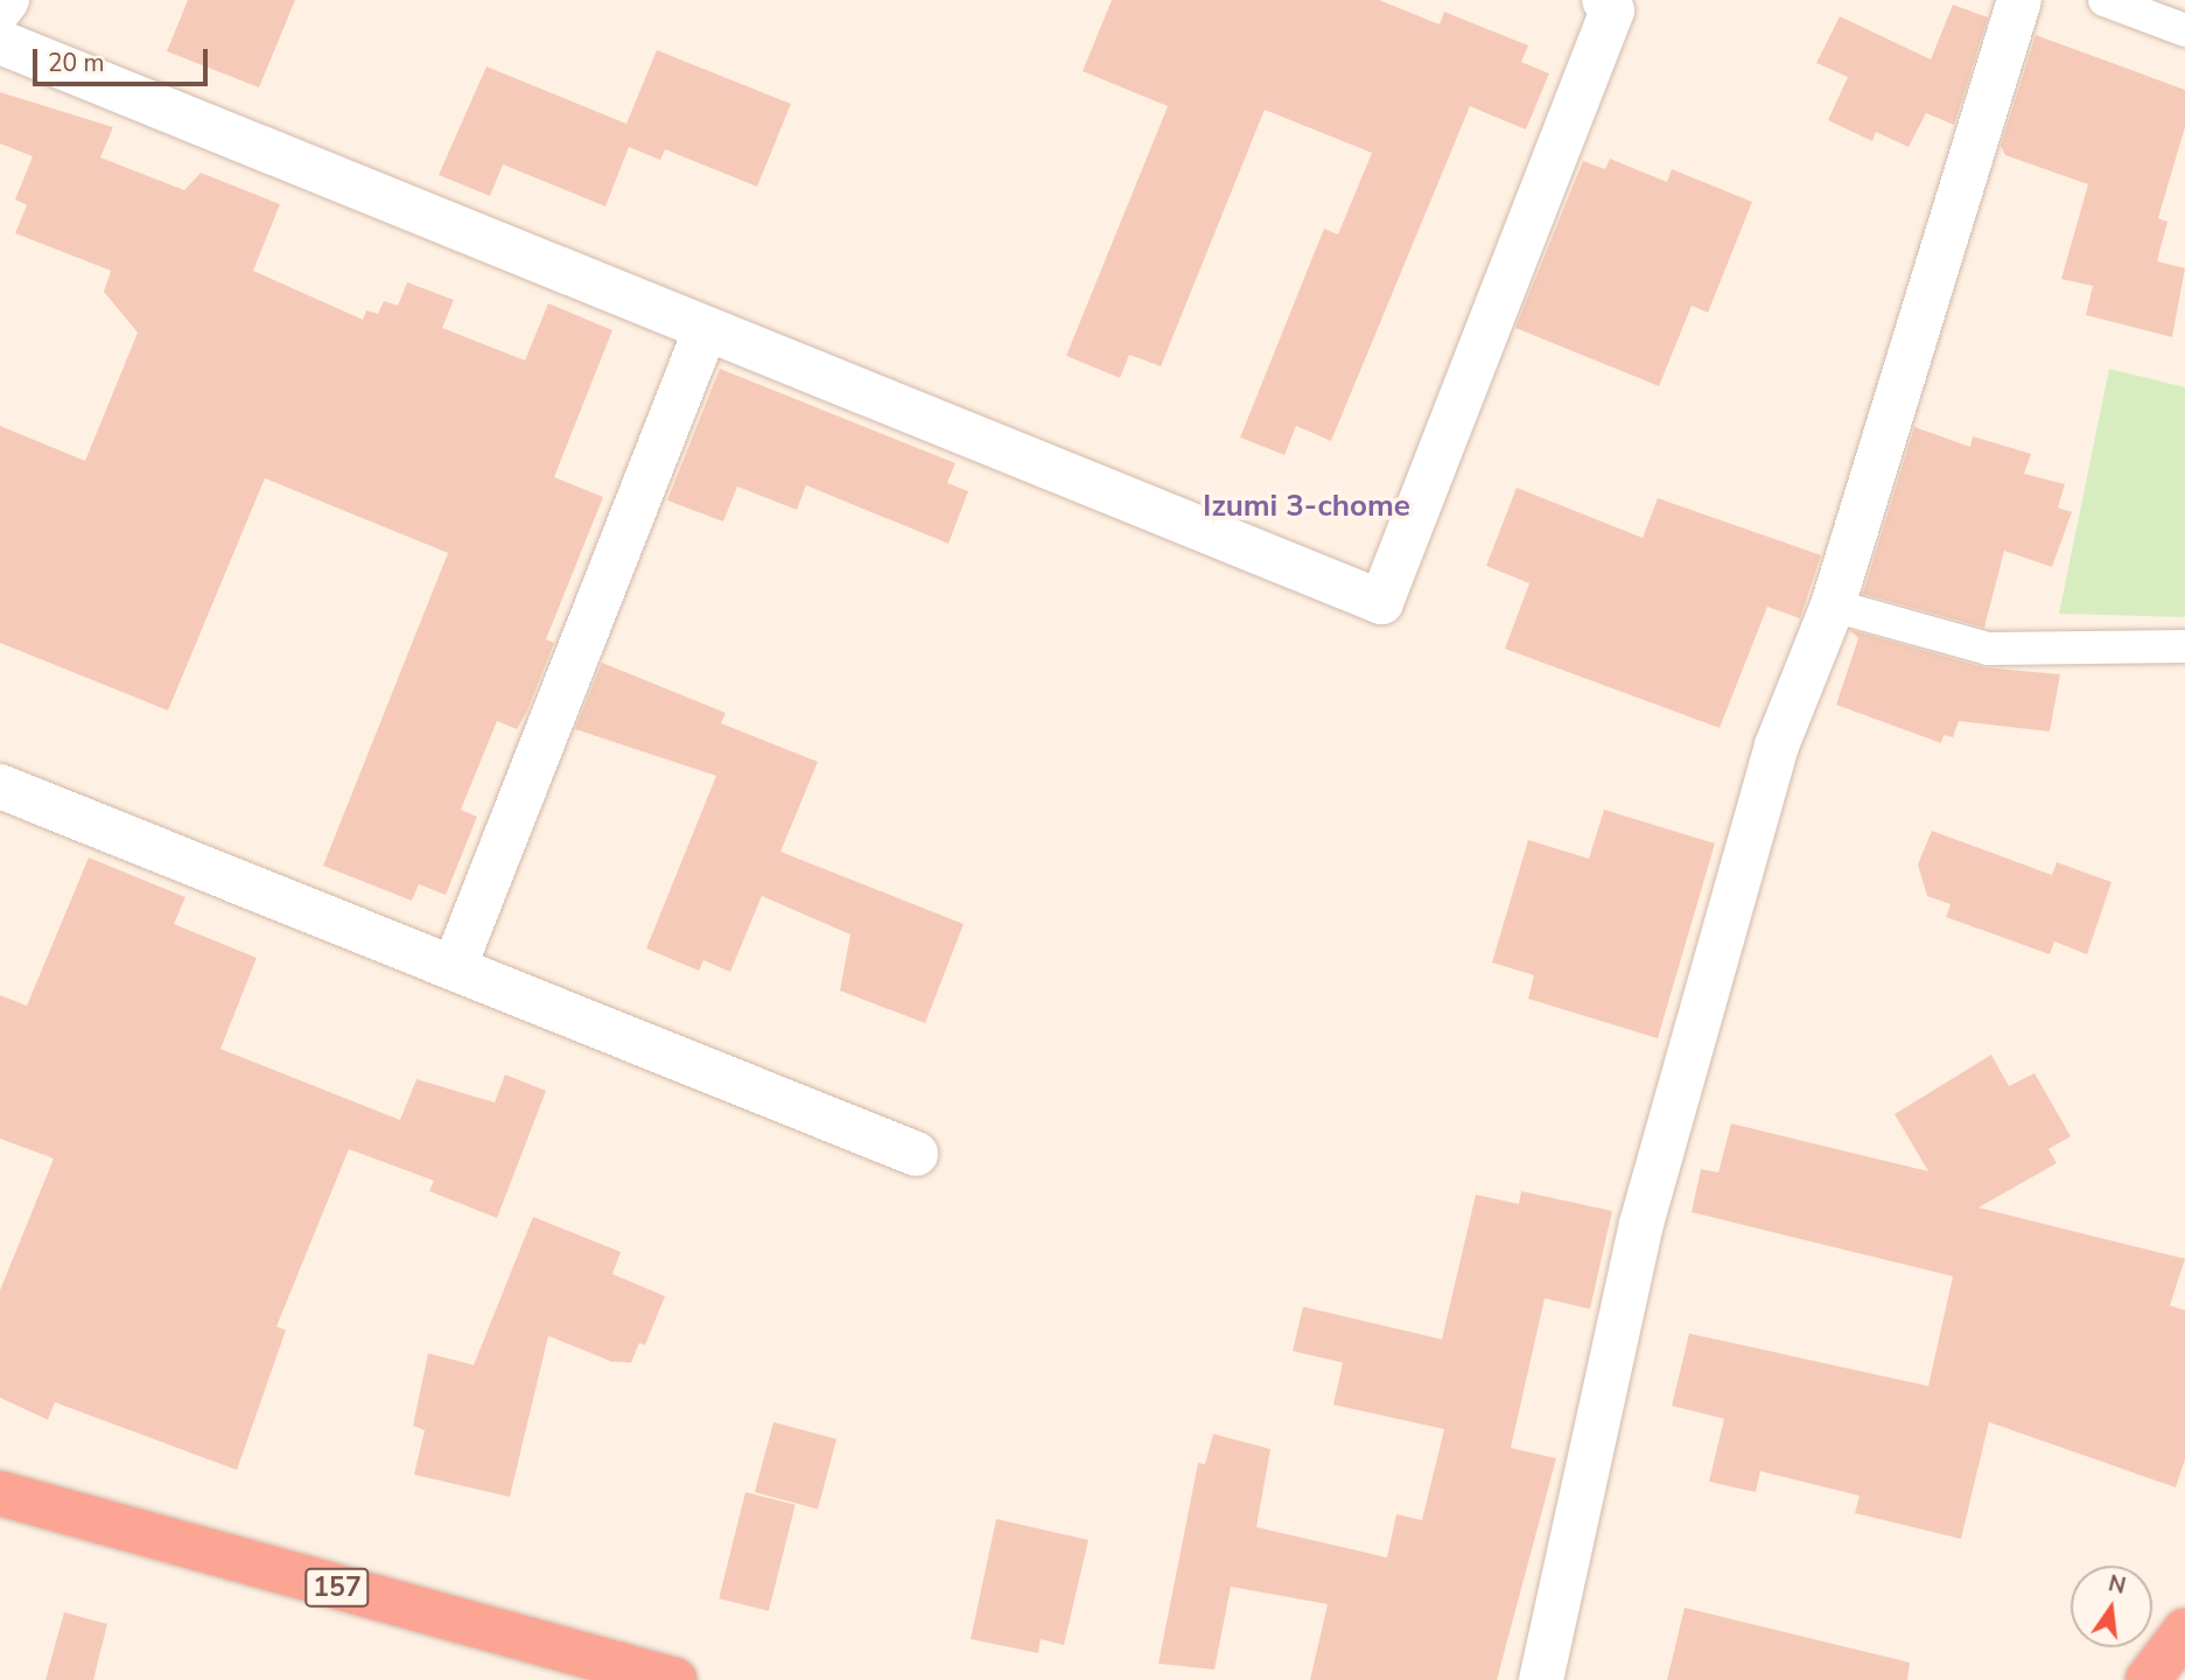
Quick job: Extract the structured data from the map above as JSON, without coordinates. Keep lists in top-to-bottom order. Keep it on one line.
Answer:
{"streets":{"highway":["157"]},"districts":["Izumi 3-chome"],"scale_bar":"20 m","north":"top"}
